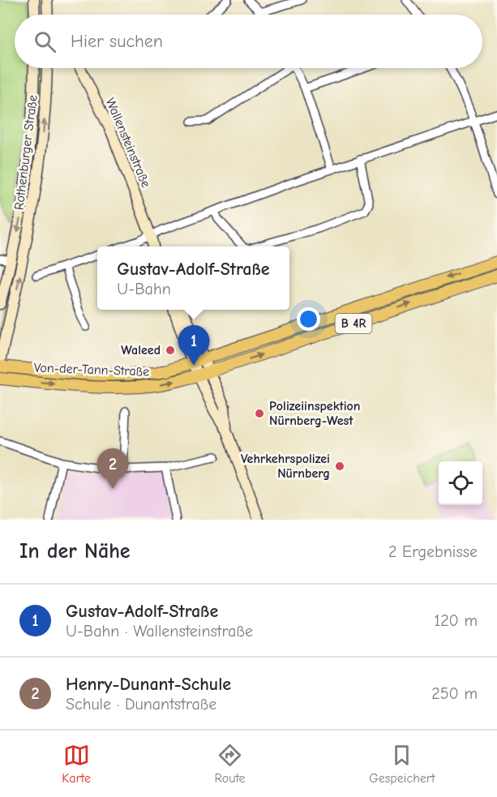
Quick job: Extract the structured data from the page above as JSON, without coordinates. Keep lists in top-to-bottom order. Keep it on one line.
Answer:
{"streets":{"main road":["Wallensteinstraße","Rothenburger Straße","B 4R","Von-der-Tann-Straße"]},"crossings":[["B 4R","Von-der-Tann-Straße"]],"places":["Waleed","Polizeiinspektion Nürnberg-West","Vehrkehrspolizei Nürnberg"],"page":{"search":"Hier suchen","popup":["Gustav-Adolf-Straße","U-Bahn"],"pins":["1","2"],"heading":["In der Nähe","2 Ergebnisse"],"list":[{"mark":"1","name":"Gustav-Adolf-Straße","note":"U-Bahn · Wallensteinstraße","value":"120 m"},{"mark":"2","name":"Henry-Dunant-Schule","note":"Schule · Dunantstraße","value":"250 m"}],"nav":["Karte","Route","Gespeichert"]}}
